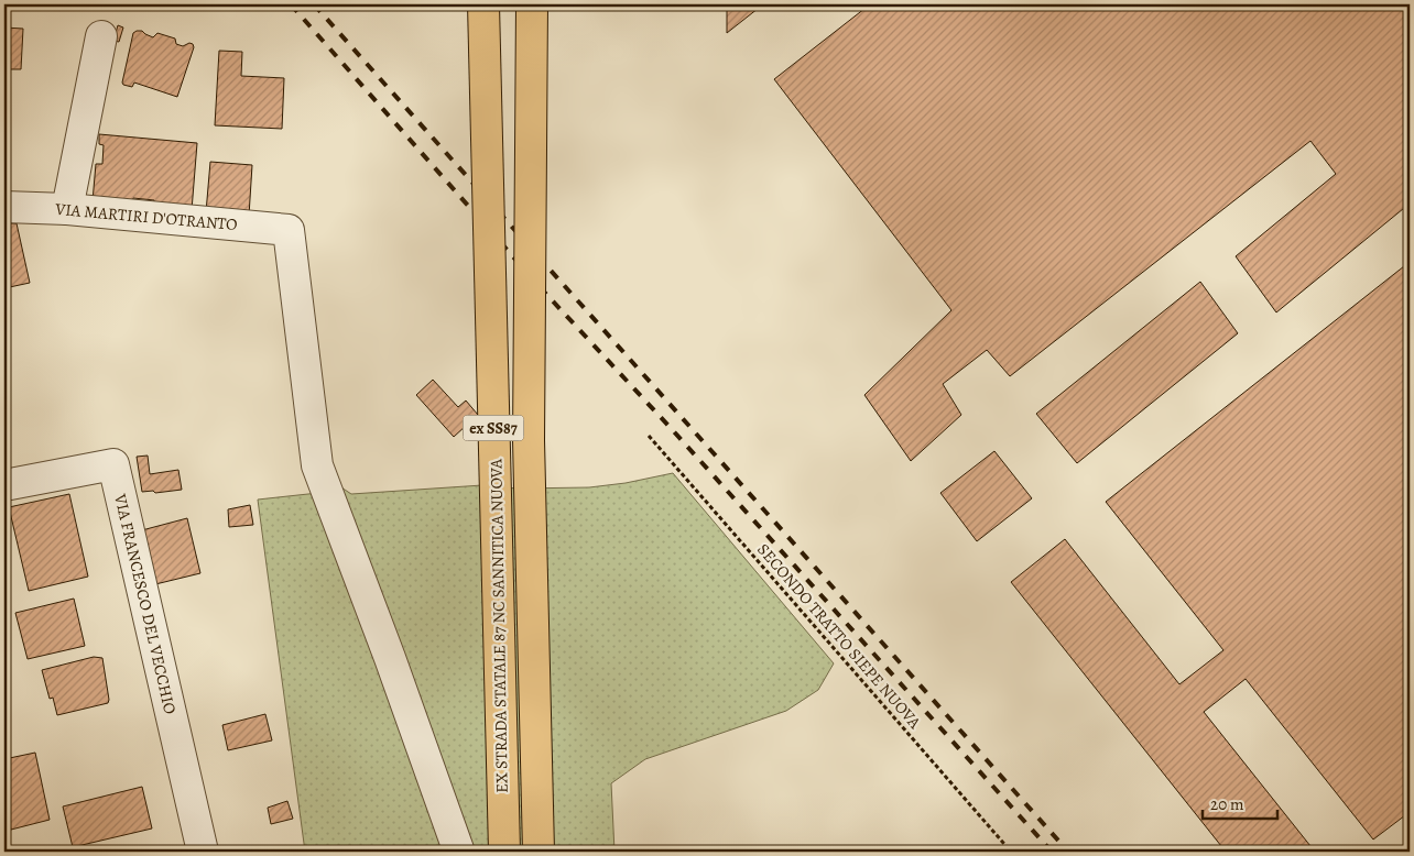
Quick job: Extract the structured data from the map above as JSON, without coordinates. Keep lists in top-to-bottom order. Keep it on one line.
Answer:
{"streets":{"highway":["ex SS87","EX STRADA STATALE 87 NC SANNITICA NUOVA"],"street":["VIA MARTIRI D'OTRANTO","VIA FRANCESCO DEL VECCHIO"],"path":["SECONDO TRATTO SIEPE NUOVA"]},"scale_bar":"20 m"}
